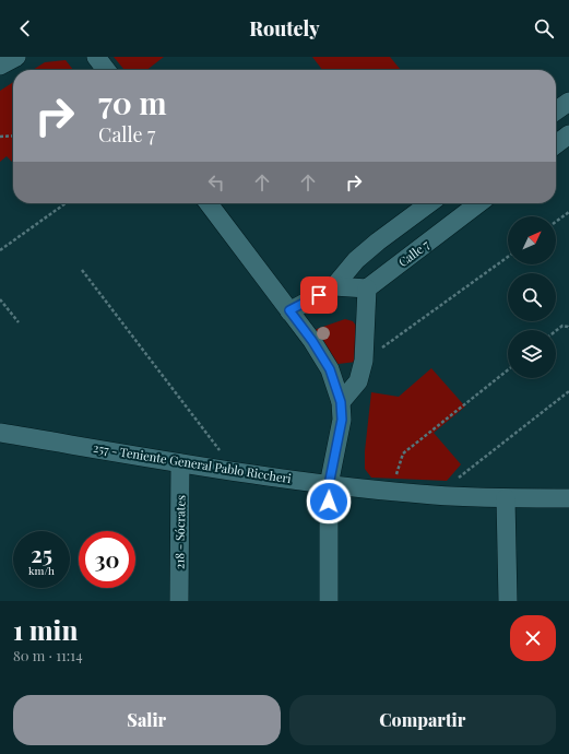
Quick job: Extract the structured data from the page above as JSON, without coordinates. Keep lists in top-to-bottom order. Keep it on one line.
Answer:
{"streets":{"street":["Calle 7","257 - Teniente General Pablo Riccheri","218 - Sócrates"]},"crossings":[["257 - Teniente General Pablo Riccheri","218 - Sócrates"]],"north":"top right","page":{"header":"Routely","turn":["70 m","Calle 7"],"speed":"25 km/h","limit":"30","heading":["1 min","80 m · 11:14"],"buttons":["Salir","Compartir"]}}
